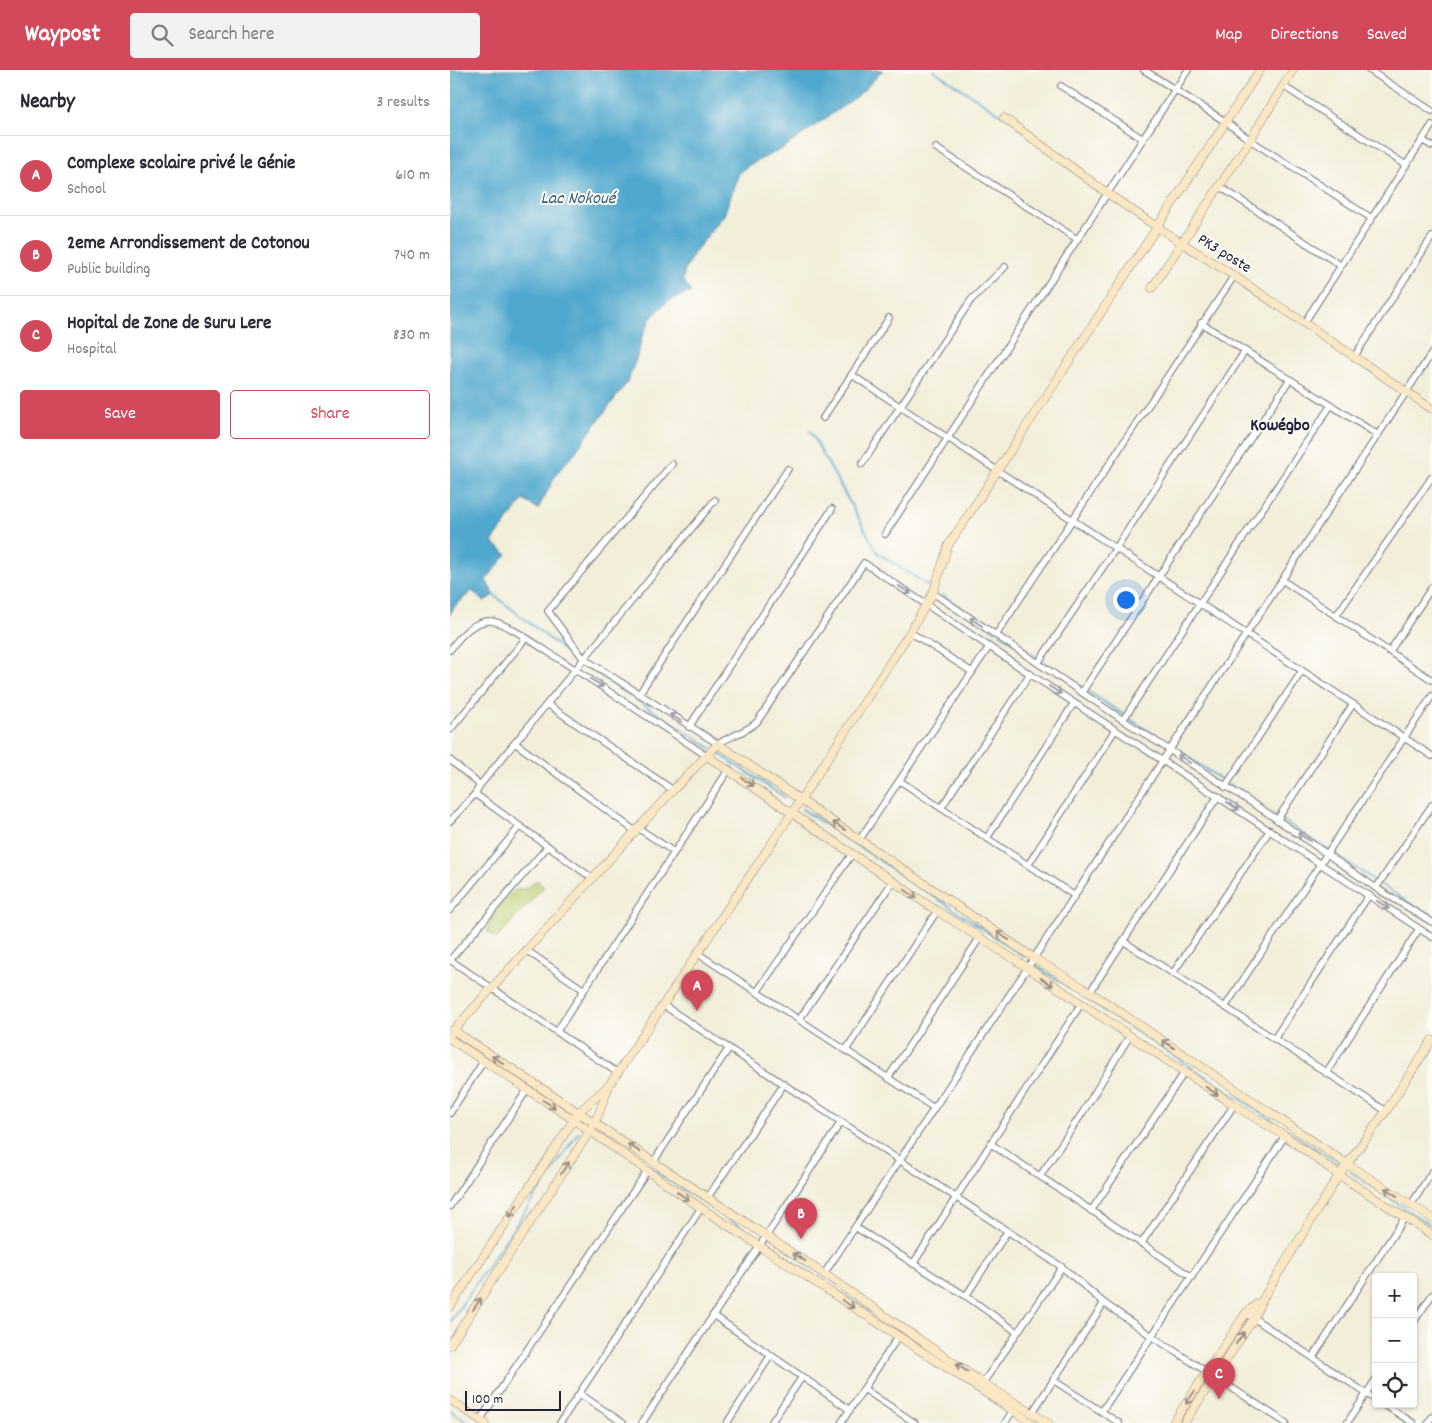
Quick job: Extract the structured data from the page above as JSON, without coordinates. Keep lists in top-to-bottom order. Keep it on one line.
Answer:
{"streets":{"street":["PK3 poste"]},"districts":["Kowégbo"],"water":["Lac Nokoué"],"scale_bar":"100 m","page":{"header":"Waypost","search":"Search here","nav":["Map","Directions","Saved"],"heading":["Nearby","3 results"],"list":[{"mark":"A","name":"Complexe scolaire privé le Génie","note":"School","value":"610 m"},{"mark":"B","name":"2eme Arrondissement de Cotonou","note":"Public building","value":"740 m"},{"mark":"C","name":"Hopital de Zone de Suru Lere","note":"Hospital","value":"830 m"}],"buttons":["Save","Share"],"pins":["A","B","C"],"map_buttons":["+","−"],"scale":"100 m"}}
